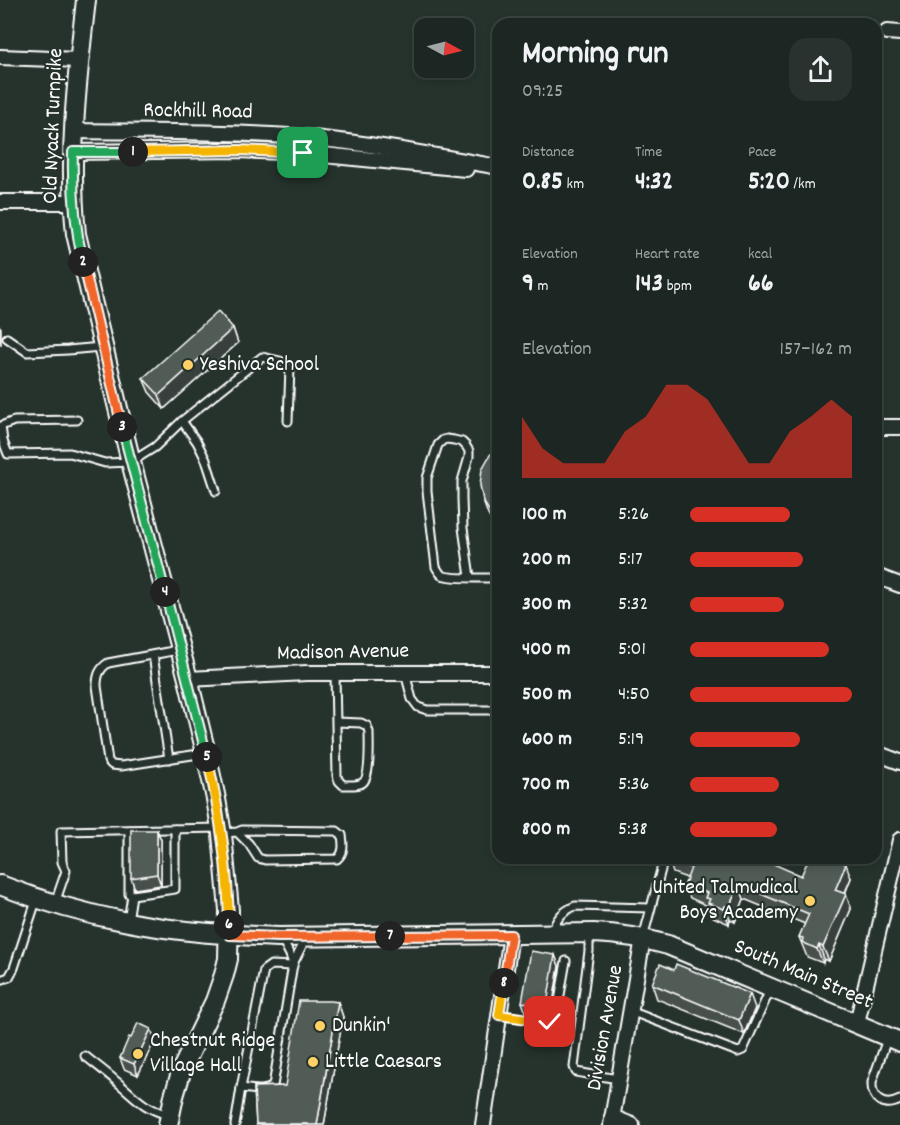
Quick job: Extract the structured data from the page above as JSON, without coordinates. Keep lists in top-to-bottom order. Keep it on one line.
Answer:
{"streets":{"street":["Rockhill Road","Old Nyack Turnpike","Madison Avenue","South Main Street","Division Avenue"]},"crossings":[["Rockhill Road","Old Nyack Turnpike"],["Old Nyack Turnpike","Madison Avenue"],["Old Nyack Turnpike","South Main Street"],["South Main Street","Division Avenue"]],"places":["Yeshiva School","United Talmudical Boys Academy","Dunkin'","Chestnut Ridge Village Hall","Little Caesars"],"north":"right","page":{"heading":["Morning run","09:25"],"stats":[["Distance","0.85 km"],["Time","4:32"],["Pace","5:20 /km"],["Elevation","9 m"],["Heart rate","143 bpm"],["kcal","66"]],"pins":["1","2","3","4","5","6","7","8"],"chart":["Elevation","157–162 m"],"list":[{"name":"100 m","note":"5:26"},{"name":"200 m","note":"5:17"},{"name":"300 m","note":"5:32"},{"name":"400 m","note":"5:01"},{"name":"500 m","note":"4:50"},{"name":"600 m","note":"5:19"},{"name":"700 m","note":"5:36"},{"name":"800 m","note":"5:38"}]}}
